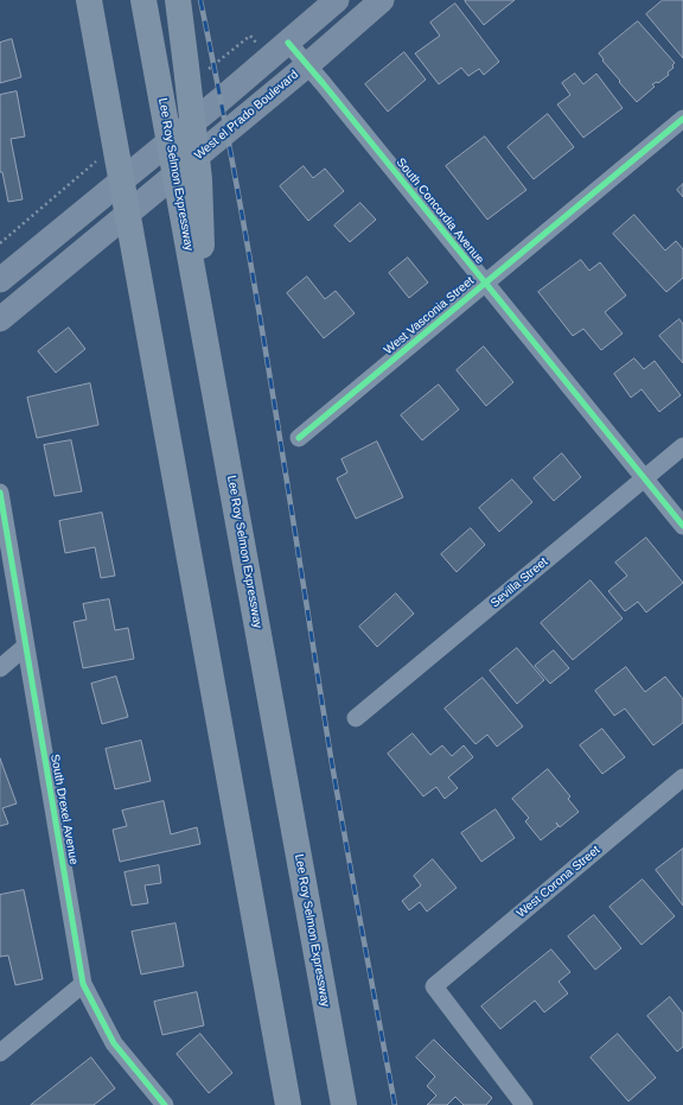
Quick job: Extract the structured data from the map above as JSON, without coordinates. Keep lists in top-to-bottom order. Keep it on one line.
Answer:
{"streets":{"highway":["Lee Roy Selmon Expressway"],"street":["West el Prado Boulevard","South Concordia Avenue","West Vasconia Street","Sevilla Street","South Drexel Avenue","West Corona Street"]},"crossings":[["West el Prado Boulevard","South Concordia Avenue"],["South Concordia Avenue","West Vasconia Street"],["South Concordia Avenue","Sevilla Street"]]}
